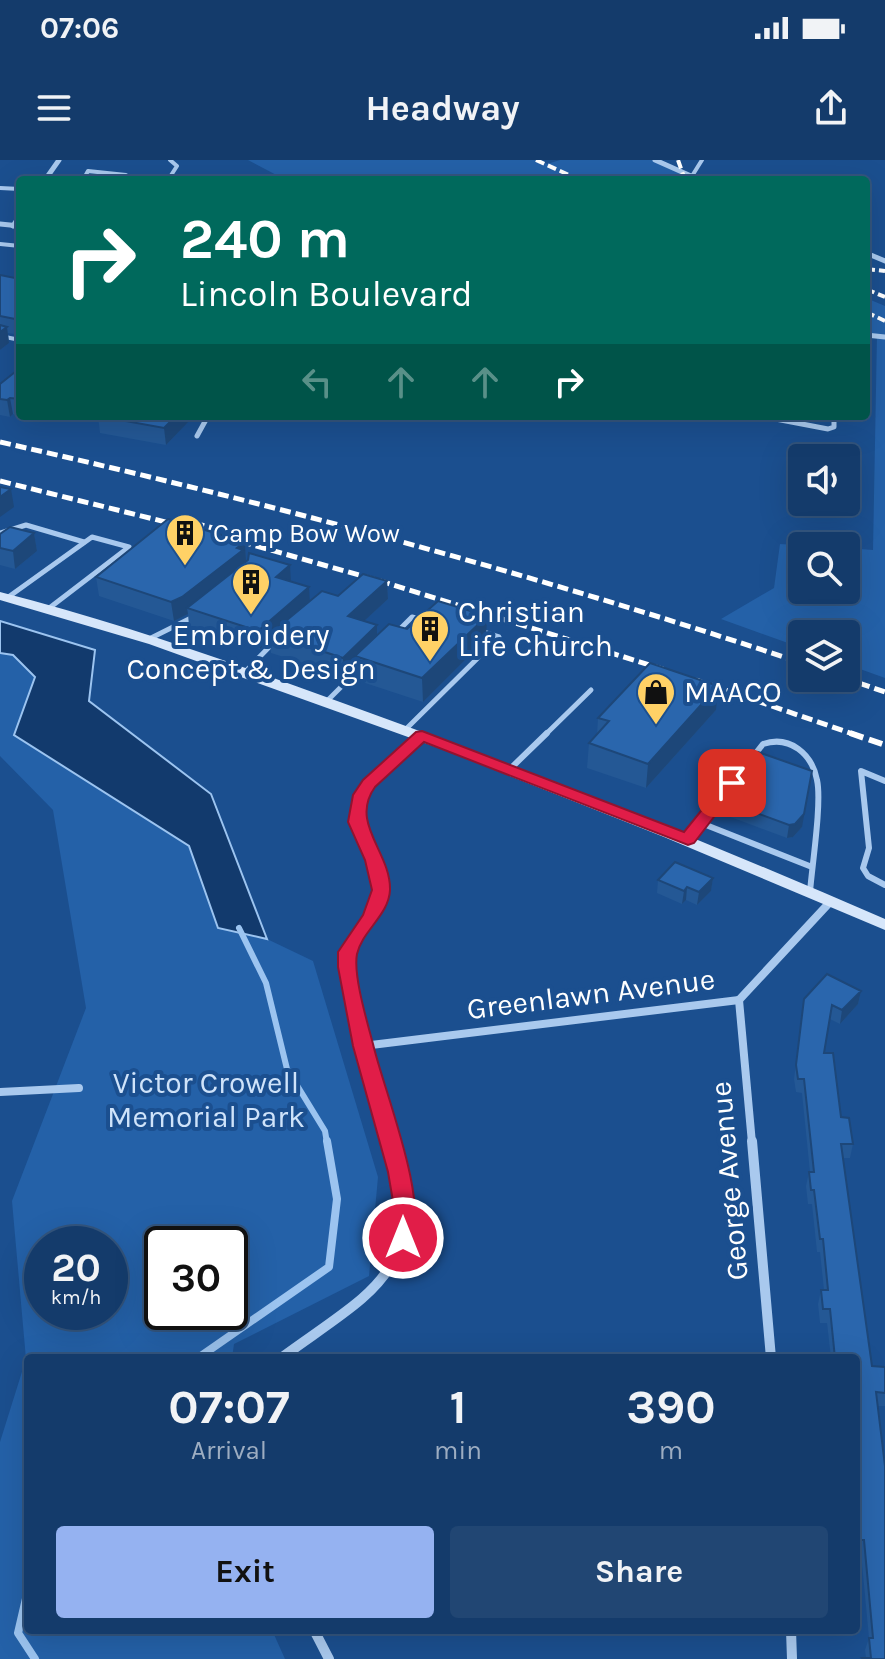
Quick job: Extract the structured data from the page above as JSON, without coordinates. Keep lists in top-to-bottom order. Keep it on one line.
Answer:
{"streets":{"street":["Greenlawn Avenue","George Avenue"]},"crossings":[["Greenlawn Avenue","George Avenue"]],"parks":["Victor Crowell Memorial Park"],"places":{"building":["Camp Bow Wow","Embroidery Concept & Design","Christian Life Church"],"shop":["MAACO"]},"page":{"status":"07:06","header":"Headway","turn":["240 m","Lincoln Boulevard"],"speed":"20 km/h","limit":"30","eta":["07:07","Arrival","1","min","390","m"],"buttons":["Exit","Share"]}}
